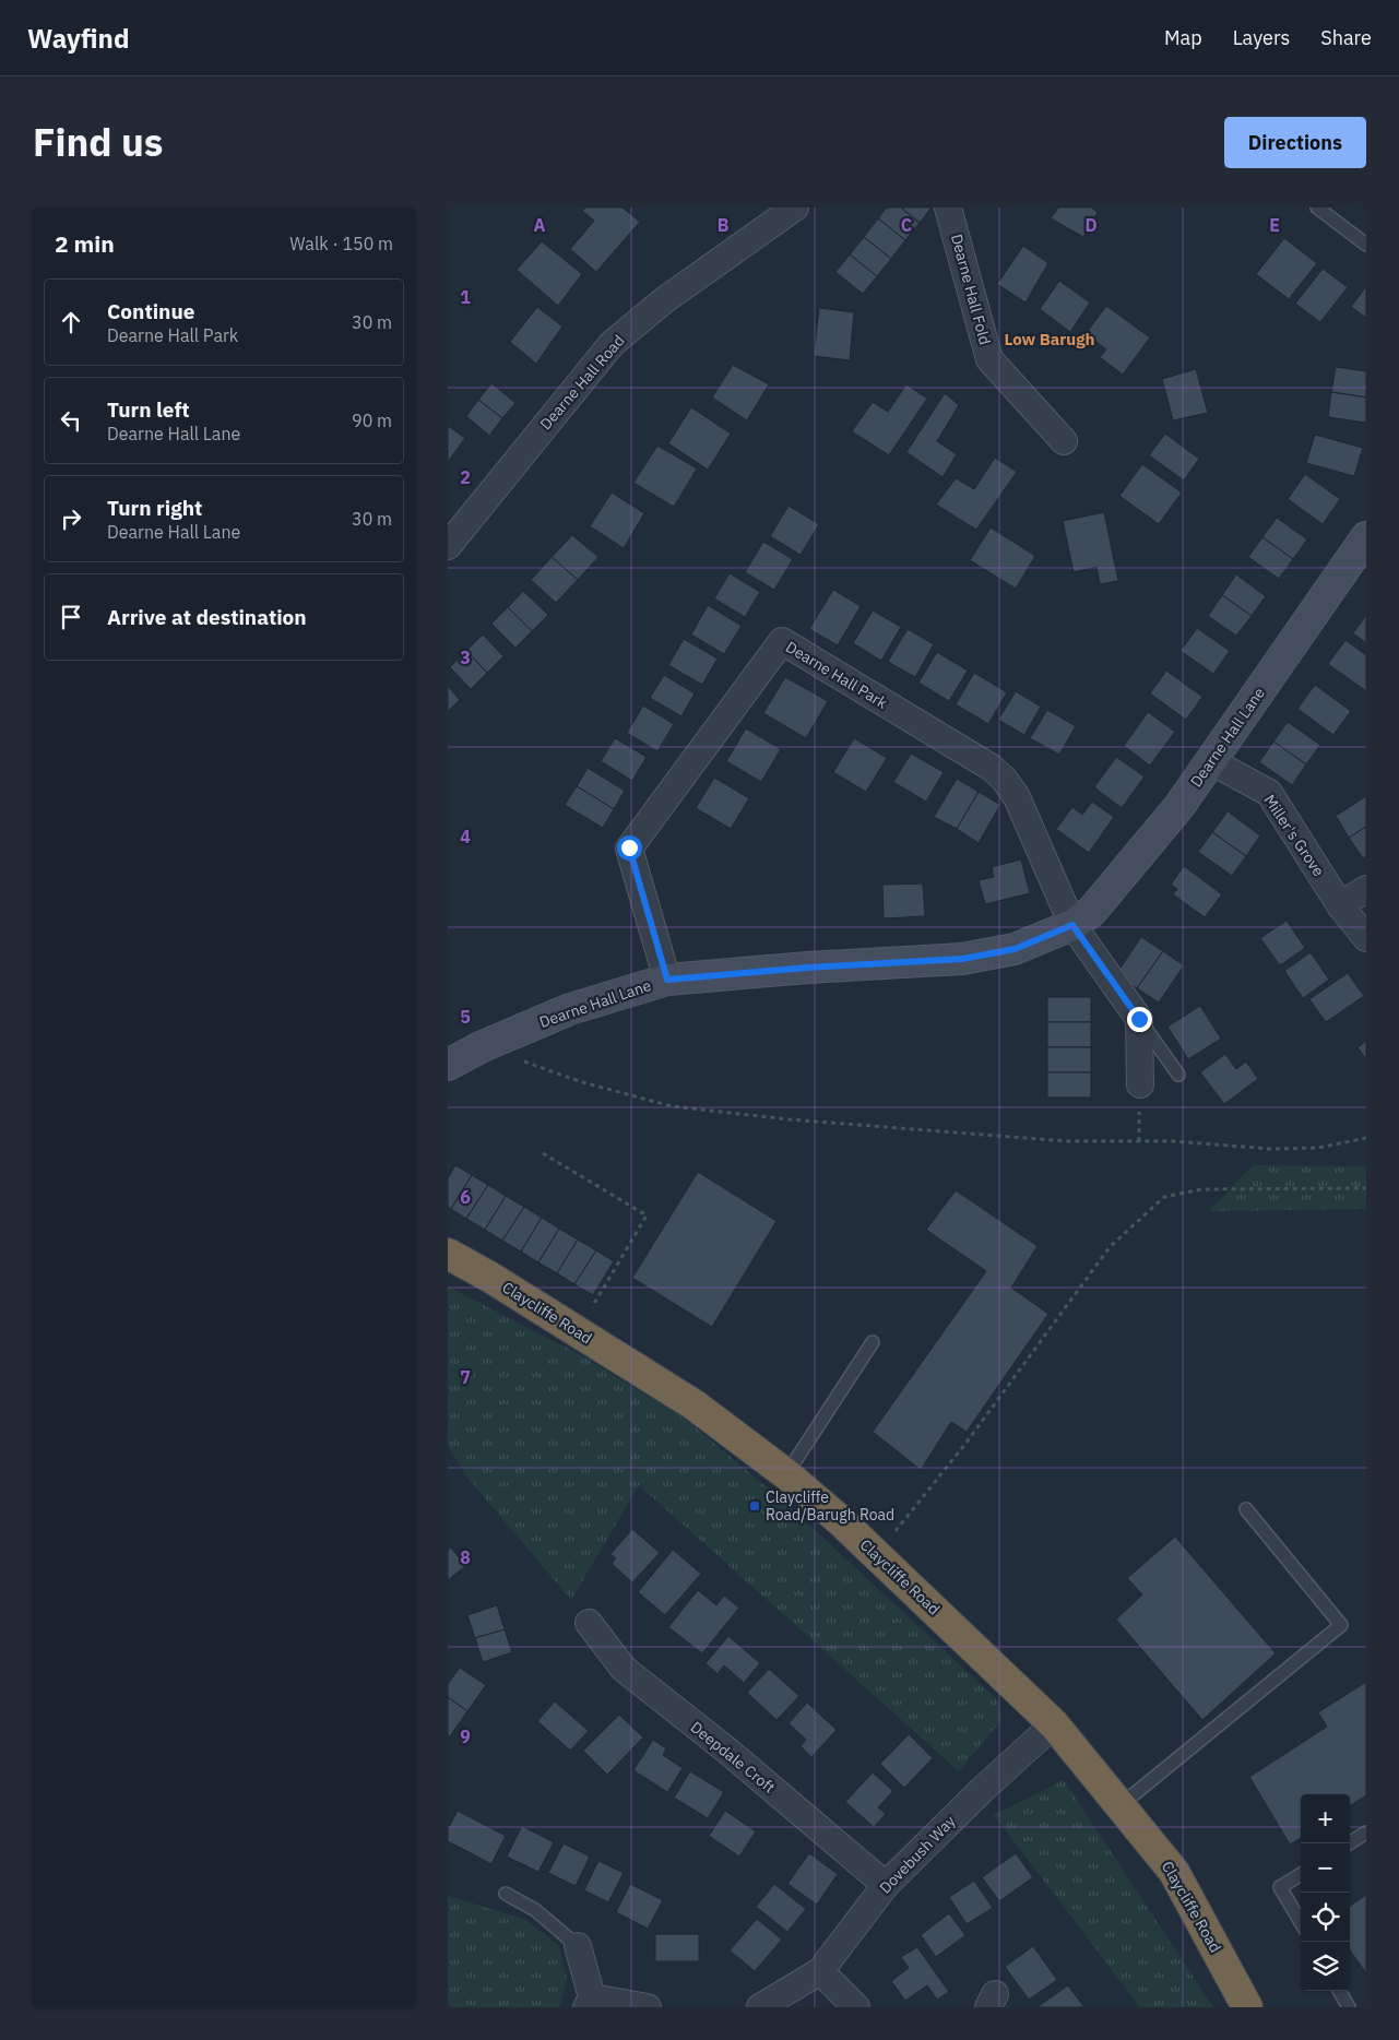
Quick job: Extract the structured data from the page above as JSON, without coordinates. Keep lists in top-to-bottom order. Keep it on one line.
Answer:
{"streets":{"highway":["Claycliffe Road"],"main road":["Dearne Hall Lane"],"street":["Dearne Hall Fold","Dearne Hall Road","Dearne Hall Park","Miller's Grove","Deepdale Croft","Dovebush Way"]},"crossings":[["Dearne Hall Park","Dearne Hall Lane"],["Dearne Hall Lane","Miller's Grove"],["Claycliffe Road","Dovebush Way"],["Deepdale Croft","Dovebush Way"]],"districts":["Low Barugh"],"places":{"transit":["Claycliffe Road/Barugh Road"]},"page":{"header":"Wayfind","nav":["Map","Layers","Share"],"title":"Find us","buttons":"Directions","heading":["2 min","Walk · 150 m"],"list":[["Continue","Dearne Hall Park","30 m"],["Turn left","Dearne Hall Lane","90 m"],["Turn right","Dearne Hall Lane","30 m"],"Arrive at destination"],"map_buttons":["+","−"]},"grid":{"columns":["A","B","C","D","E"],"rows":["1","2","3","4","5","6","7","8","9"]}}
